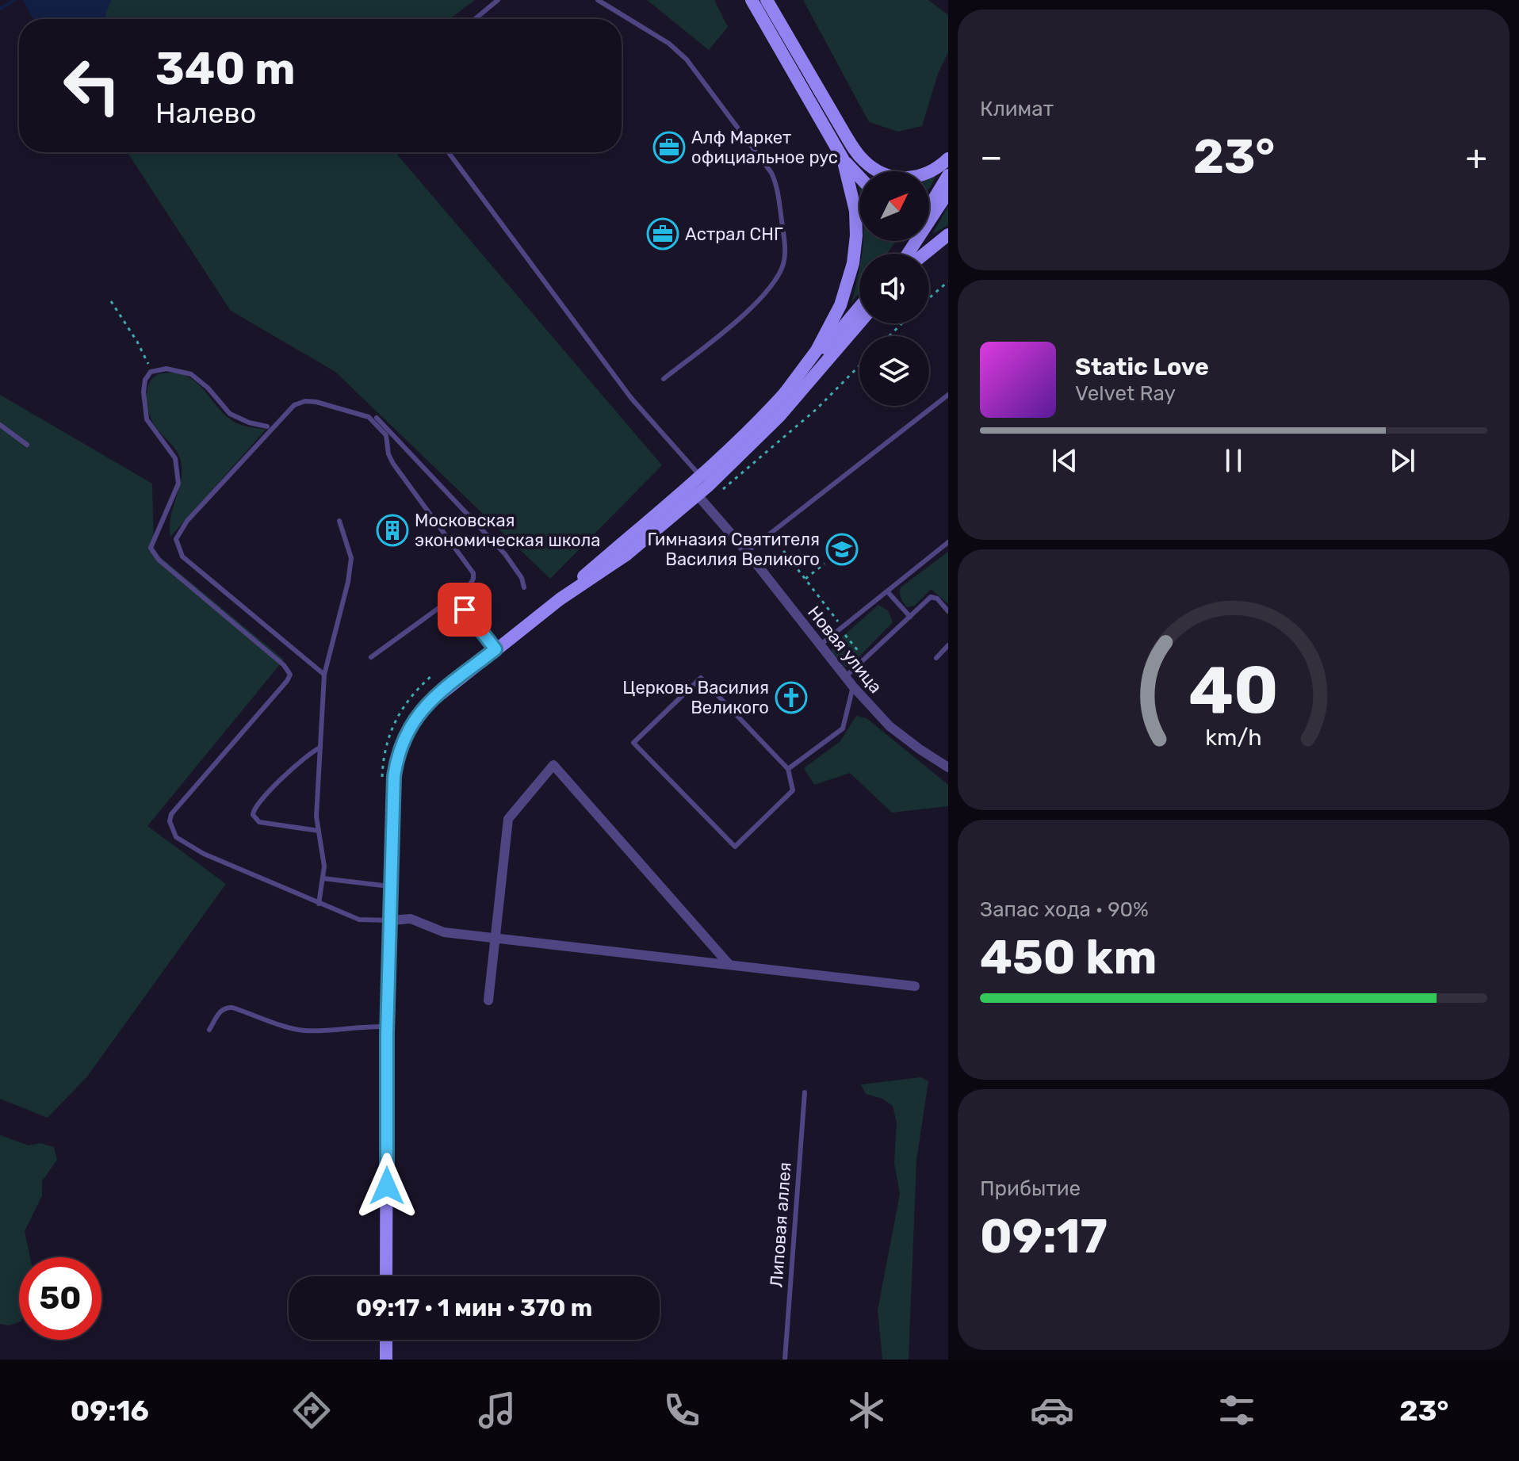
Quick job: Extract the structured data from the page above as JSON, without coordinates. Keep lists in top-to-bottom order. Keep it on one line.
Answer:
{"streets":{"street":["Новая улица"],"lane":["Липовая аллея"]},"places":{"office":["Алф Маркет официальное рус","Астрал СНГ"],"building":["Московская экономическая школа"],"school or university":["Гимназия Святителя Василия Великого"],"church":["Церковь Василия Великого"]},"north":"top right","page":{"tile":["Климат",["Запас хода · 90%","450 km"],["Прибытие","09:17"]],"turn":["340 m","Налево"],"heat":["−","23°","+"],"song":["Static Love","Velvet Ray"],"limit":"50","trip":"09:17 · 1 мин · 370 m","tabs":["09:16","23°"],"gauge":["40","km/h"]}}
